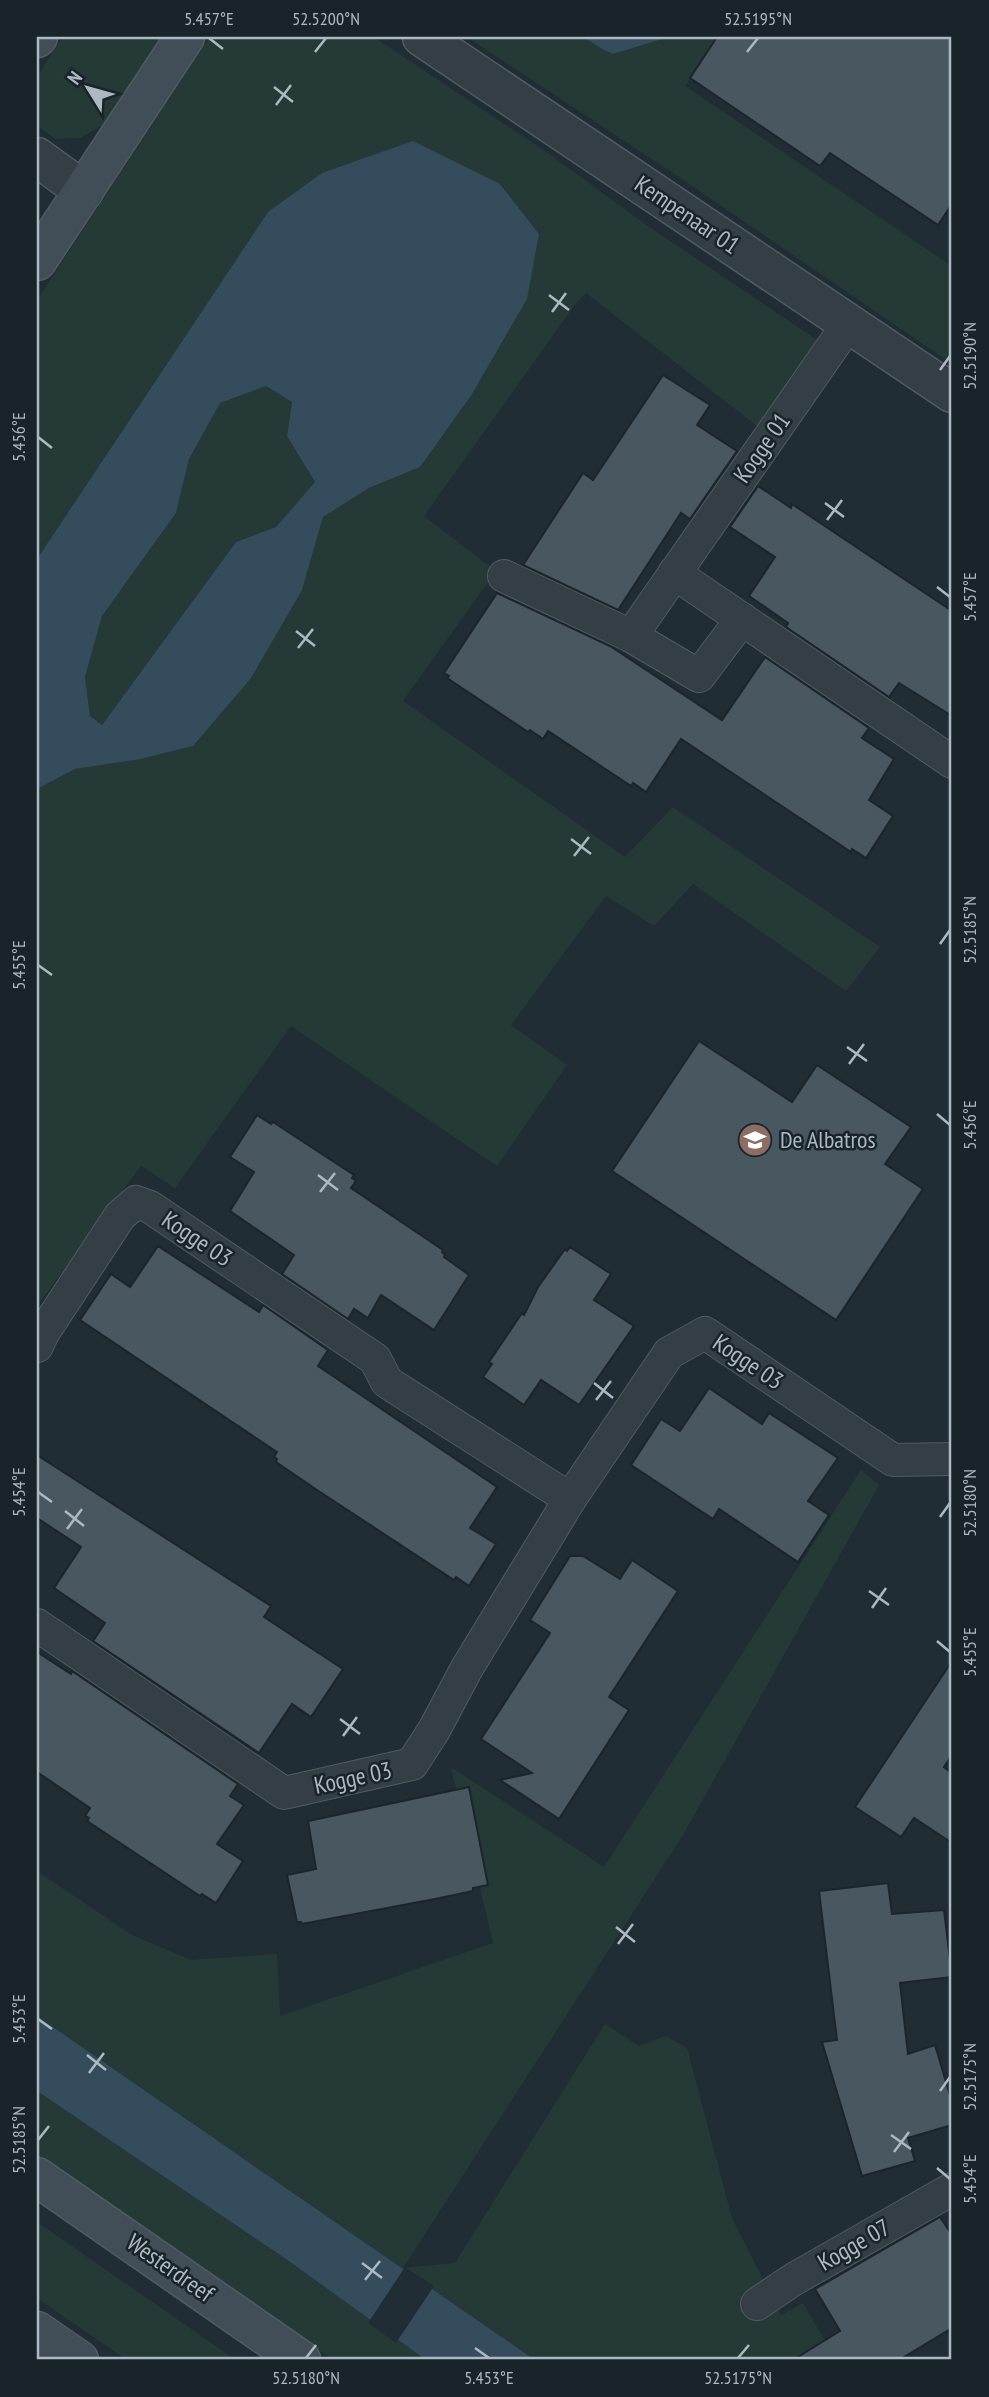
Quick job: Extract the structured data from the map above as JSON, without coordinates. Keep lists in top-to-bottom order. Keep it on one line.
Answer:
{"streets":{"main road":["Westerdreef"],"street":["Kempenaar 01","Kogge 01","Kogge 03","Kogge 07"]},"crossings":[["Kempenaar 01","Kogge 01"]],"places":{"school or university":["De Albatros"]},"north":"top left","coordinates":["5.457°E","52.5200°N","52.5195°N","52.5190°N","5.456°E","52.5185°N","5.455°E","5.454°E","52.5180°N","5.453°E","52.5175°N"]}
